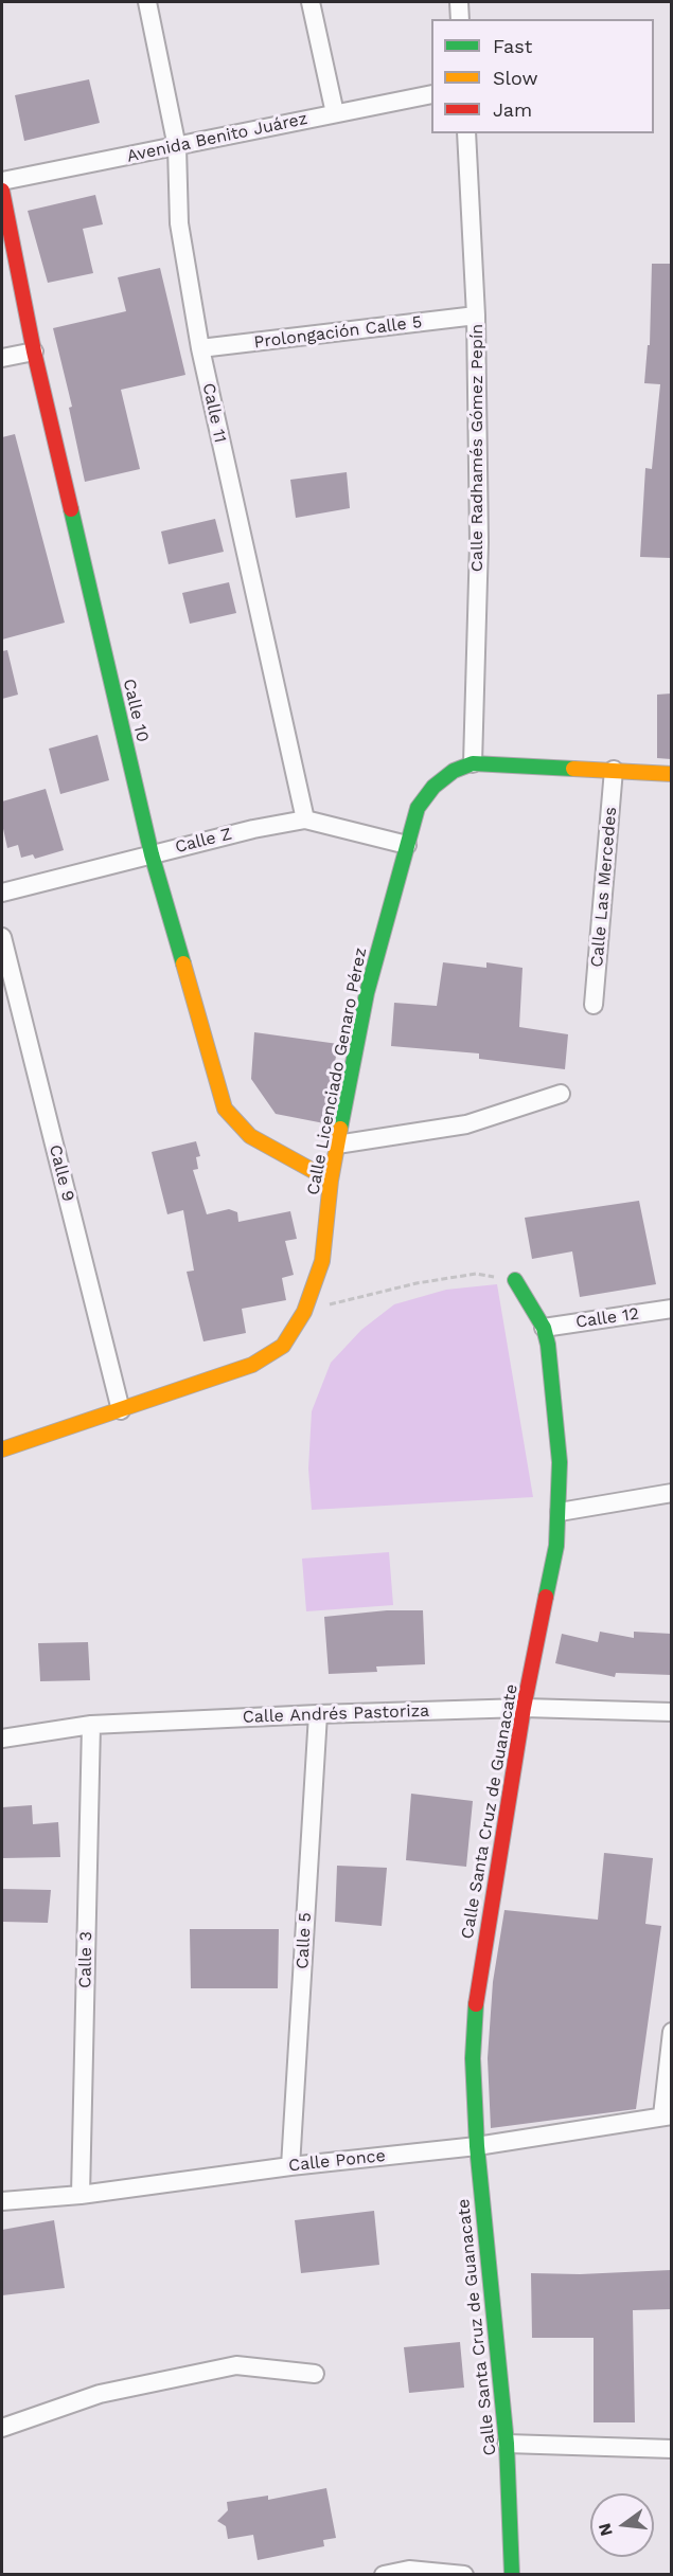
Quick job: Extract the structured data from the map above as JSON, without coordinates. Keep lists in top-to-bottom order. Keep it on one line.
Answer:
{"streets":{"street":["Avenida Benito Juárez","Prolongación Calle 5","Calle 11","Calle Radhamés Gómez Pepín","Calle 10","Calle Z","Calle Las Mercedes","Calle Licenciado Genaro Pérez","Calle 9","Calle 12","Calle Andrés Pastoriza","Calle Santa Cruz de Guanacate","Calle 5","Calle 3","Calle Ponce"]},"crossings":[["Avenida Benito Juárez","Calle 11"],["Prolongación Calle 5","Calle 11"],["Prolongación Calle 5","Calle Radhamés Gómez Pepín"],["Calle 11","Calle Z"],["Calle Radhamés Gómez Pepín","Calle Licenciado Genaro Pérez"],["Calle 10","Calle Z"],["Calle 10","Calle Licenciado Genaro Pérez"],["Calle Z","Calle Licenciado Genaro Pérez"],["Calle Licenciado Genaro Pérez","Calle 9"],["Calle 12","Calle Santa Cruz de Guanacate"],["Calle Andrés Pastoriza","Calle Santa Cruz de Guanacate"],["Calle Andrés Pastoriza","Calle 5"],["Calle Andrés Pastoriza","Calle 3"],["Calle Santa Cruz de Guanacate","Calle Ponce"],["Calle 5","Calle Ponce"],["Calle 3","Calle Ponce"]],"legend":["Fast","Slow","Jam"],"north":"left"}
